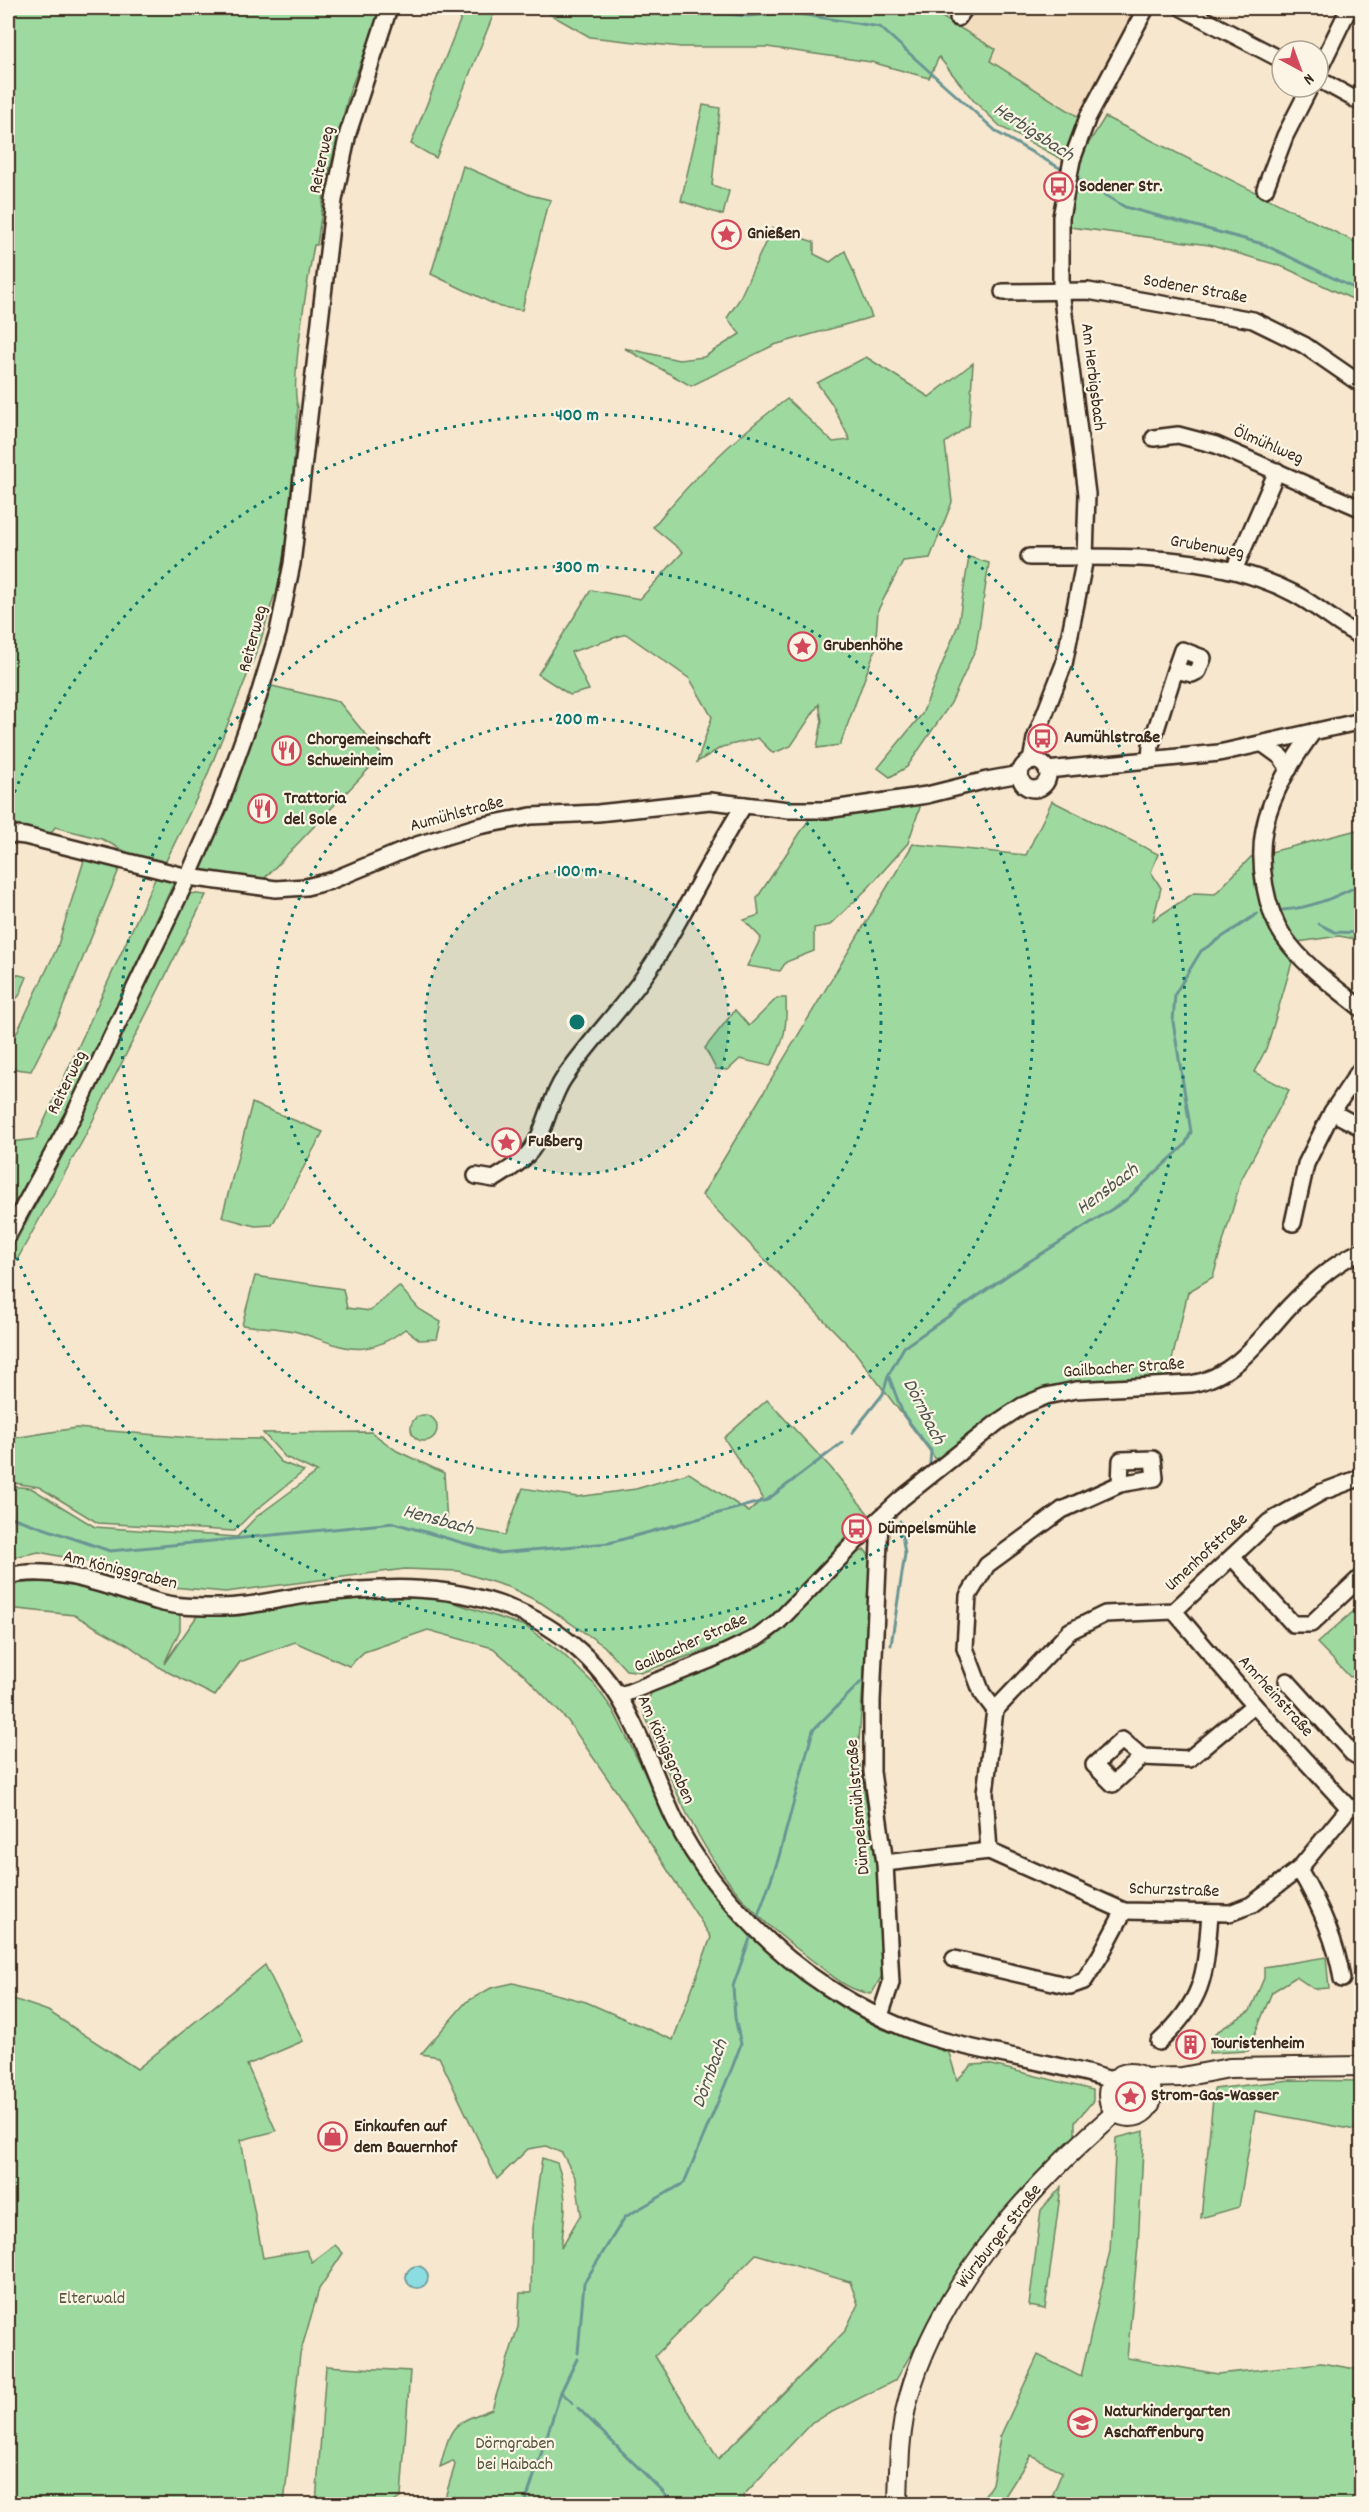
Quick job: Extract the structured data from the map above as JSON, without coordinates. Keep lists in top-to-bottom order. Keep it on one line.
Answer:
{"streets":{"main road":["Würzburger Straße"],"street":["Reiterweg","Sodener Straße","Am Herbigsbach","Ölmühlweg","Grubenweg","Aumühlstraße","Gailbacher Straße","Umenhofstraße","Am Königsgraben","Amrheinstraße","Dümpelsmühlstraße","Schurzstraße"]},"crossings":[["Reiterweg","Aumühlstraße"],["Sodener Straße","Am Herbigsbach"],["Am Herbigsbach","Grubenweg"],["Am Herbigsbach","Aumühlstraße"],["Gailbacher Straße","Am Königsgraben"],["Gailbacher Straße","Dümpelsmühlstraße"],["Umenhofstraße","Amrheinstraße"],["Am Königsgraben","Dümpelsmühlstraße"],["Am Königsgraben","Würzburger Straße"],["Amrheinstraße","Schurzstraße"]],"water":["Herbigsbach","Hensbach","Dörnbach"],"parks":["Elterwald","Dörngraben bei Haibach"],"places":{"bus stop":["Sodener Str.","Aumühlstraße","Dümpelsmühle"],"place":["Gnießen","Grubenhöhe","Fußberg","Strom-Gas-Wasser"],"restaurant":["Chorgemeinschaft Schweinheim","Trattoria del Sole"],"building":["Touristenheim"],"shop":["Einkaufen auf dem Bauernhof"],"school or university":["Naturkindergarten Aschaffenburg"]},"north":"bottom right","rings":["400 m","300 m","200 m","100 m"]}
